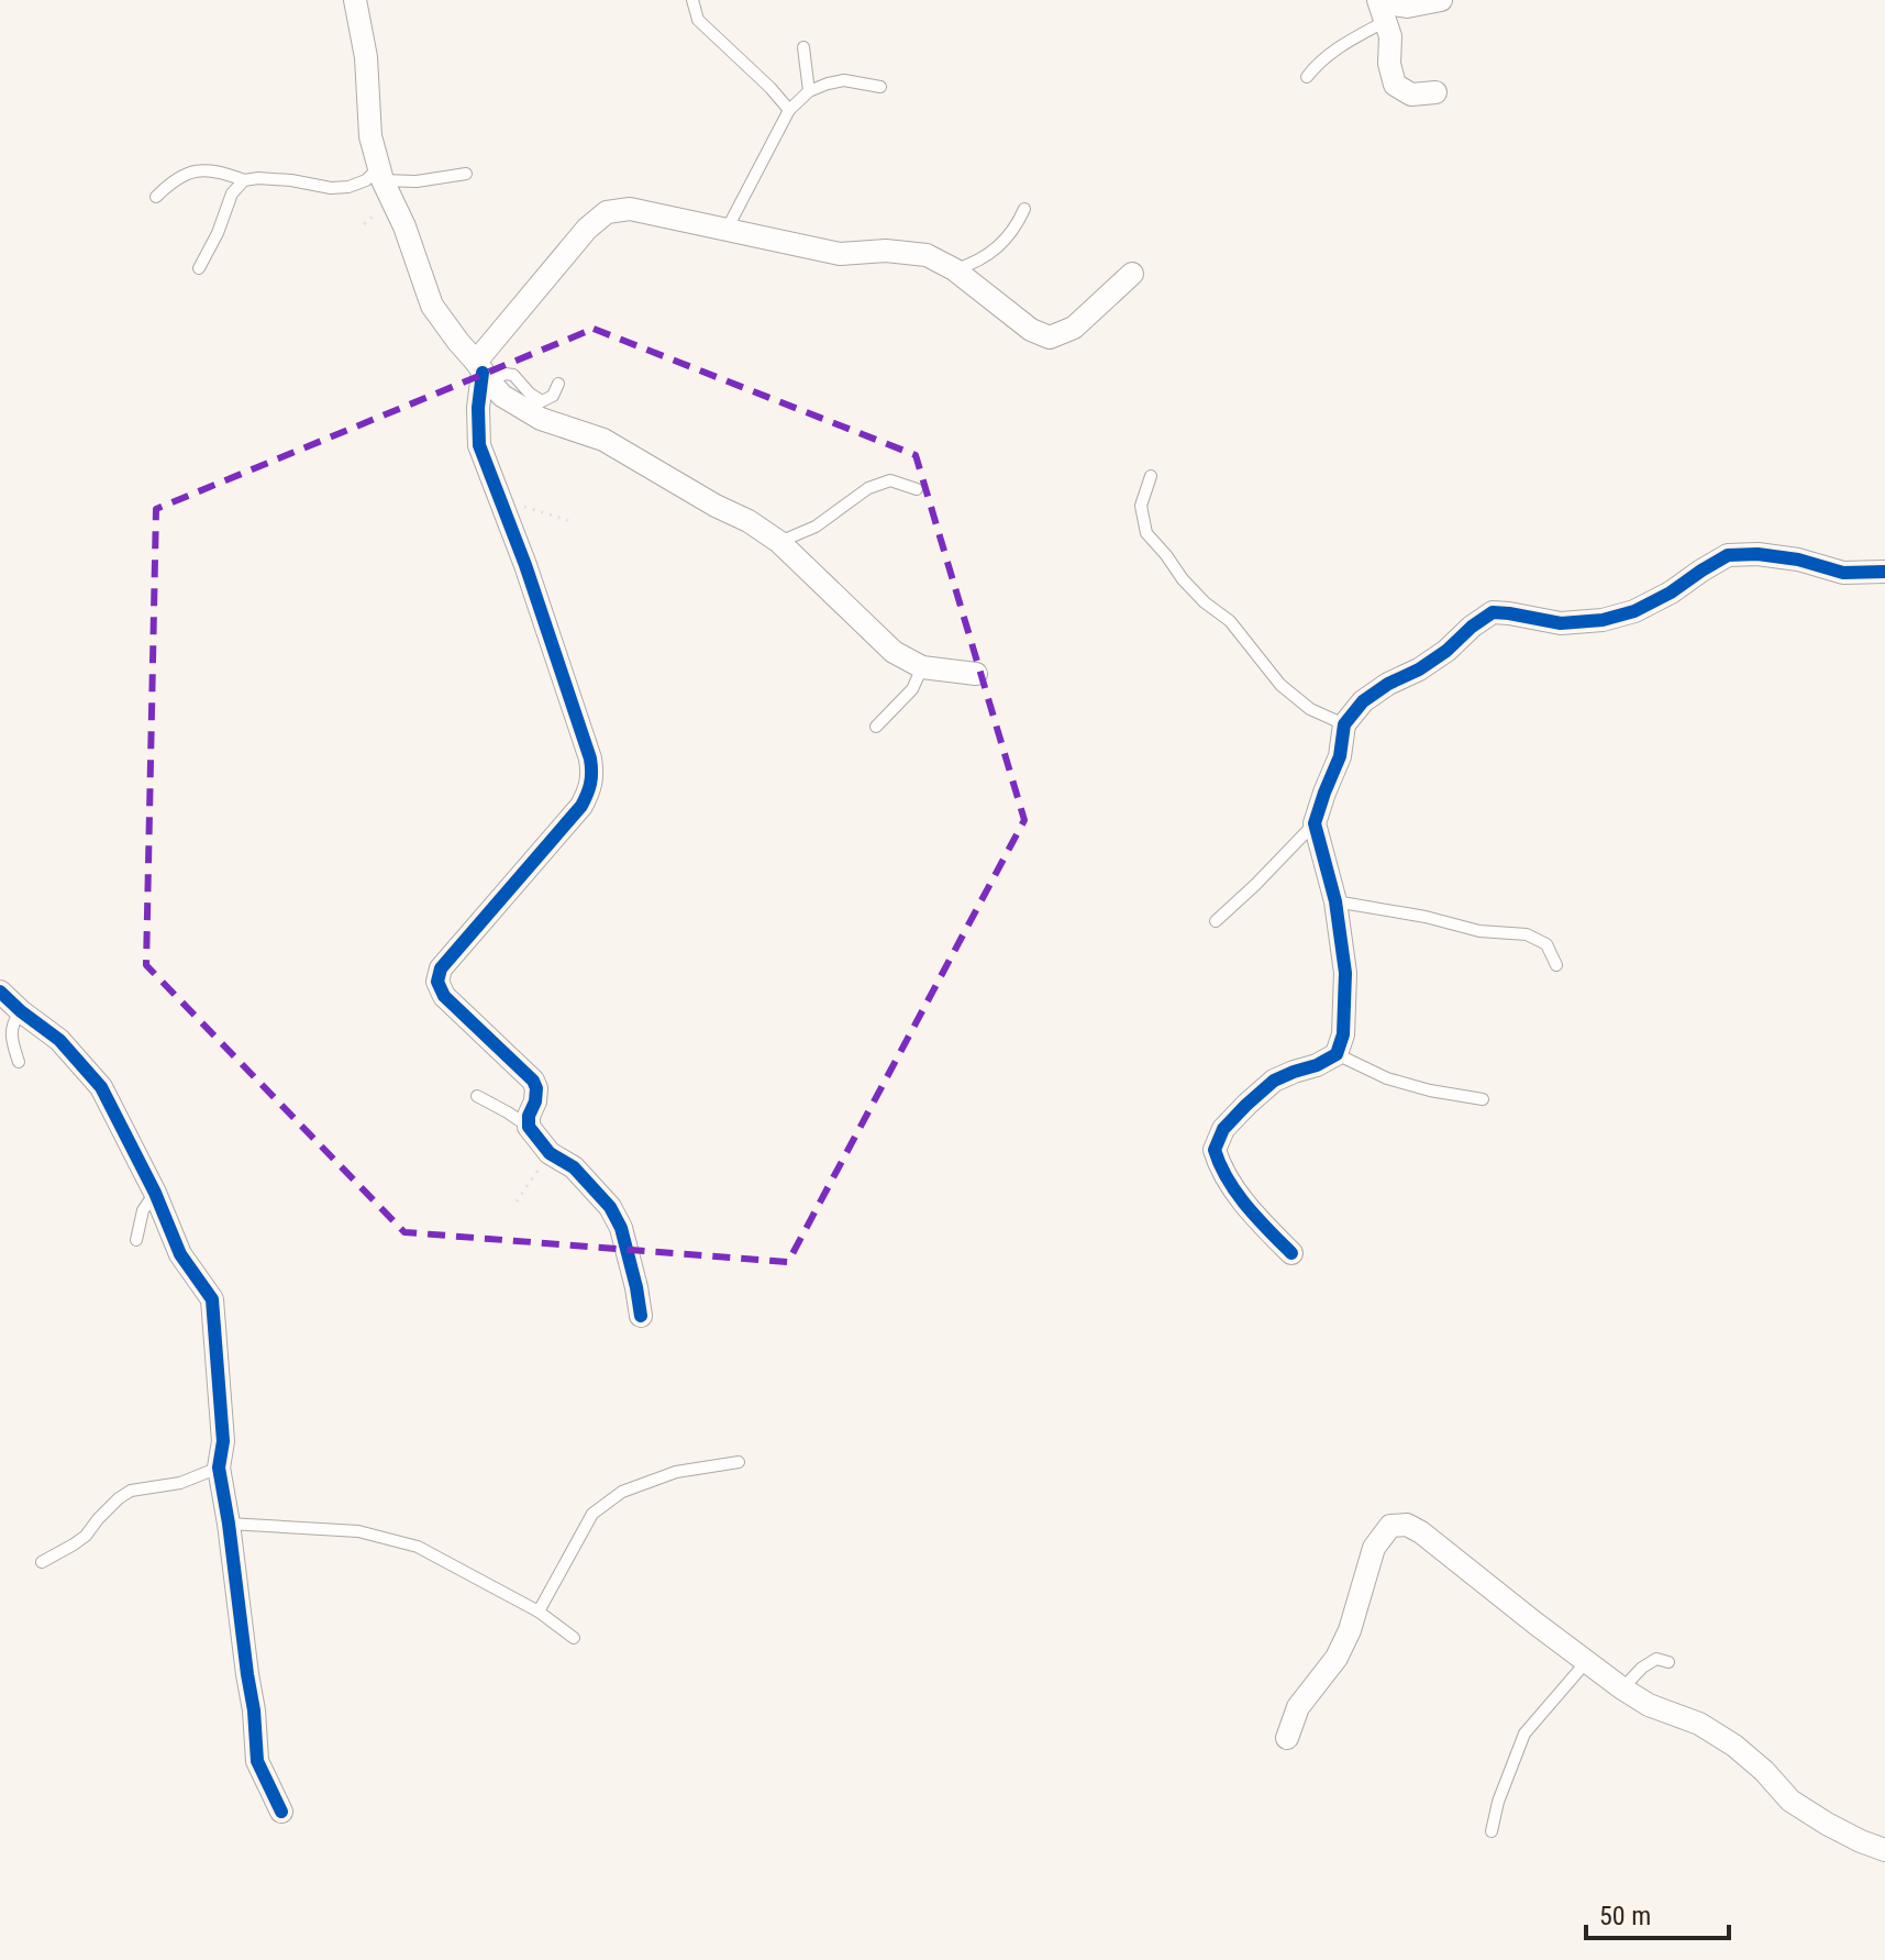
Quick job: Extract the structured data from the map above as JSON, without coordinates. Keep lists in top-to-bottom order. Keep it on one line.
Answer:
{"scale_bar":"50 m"}
